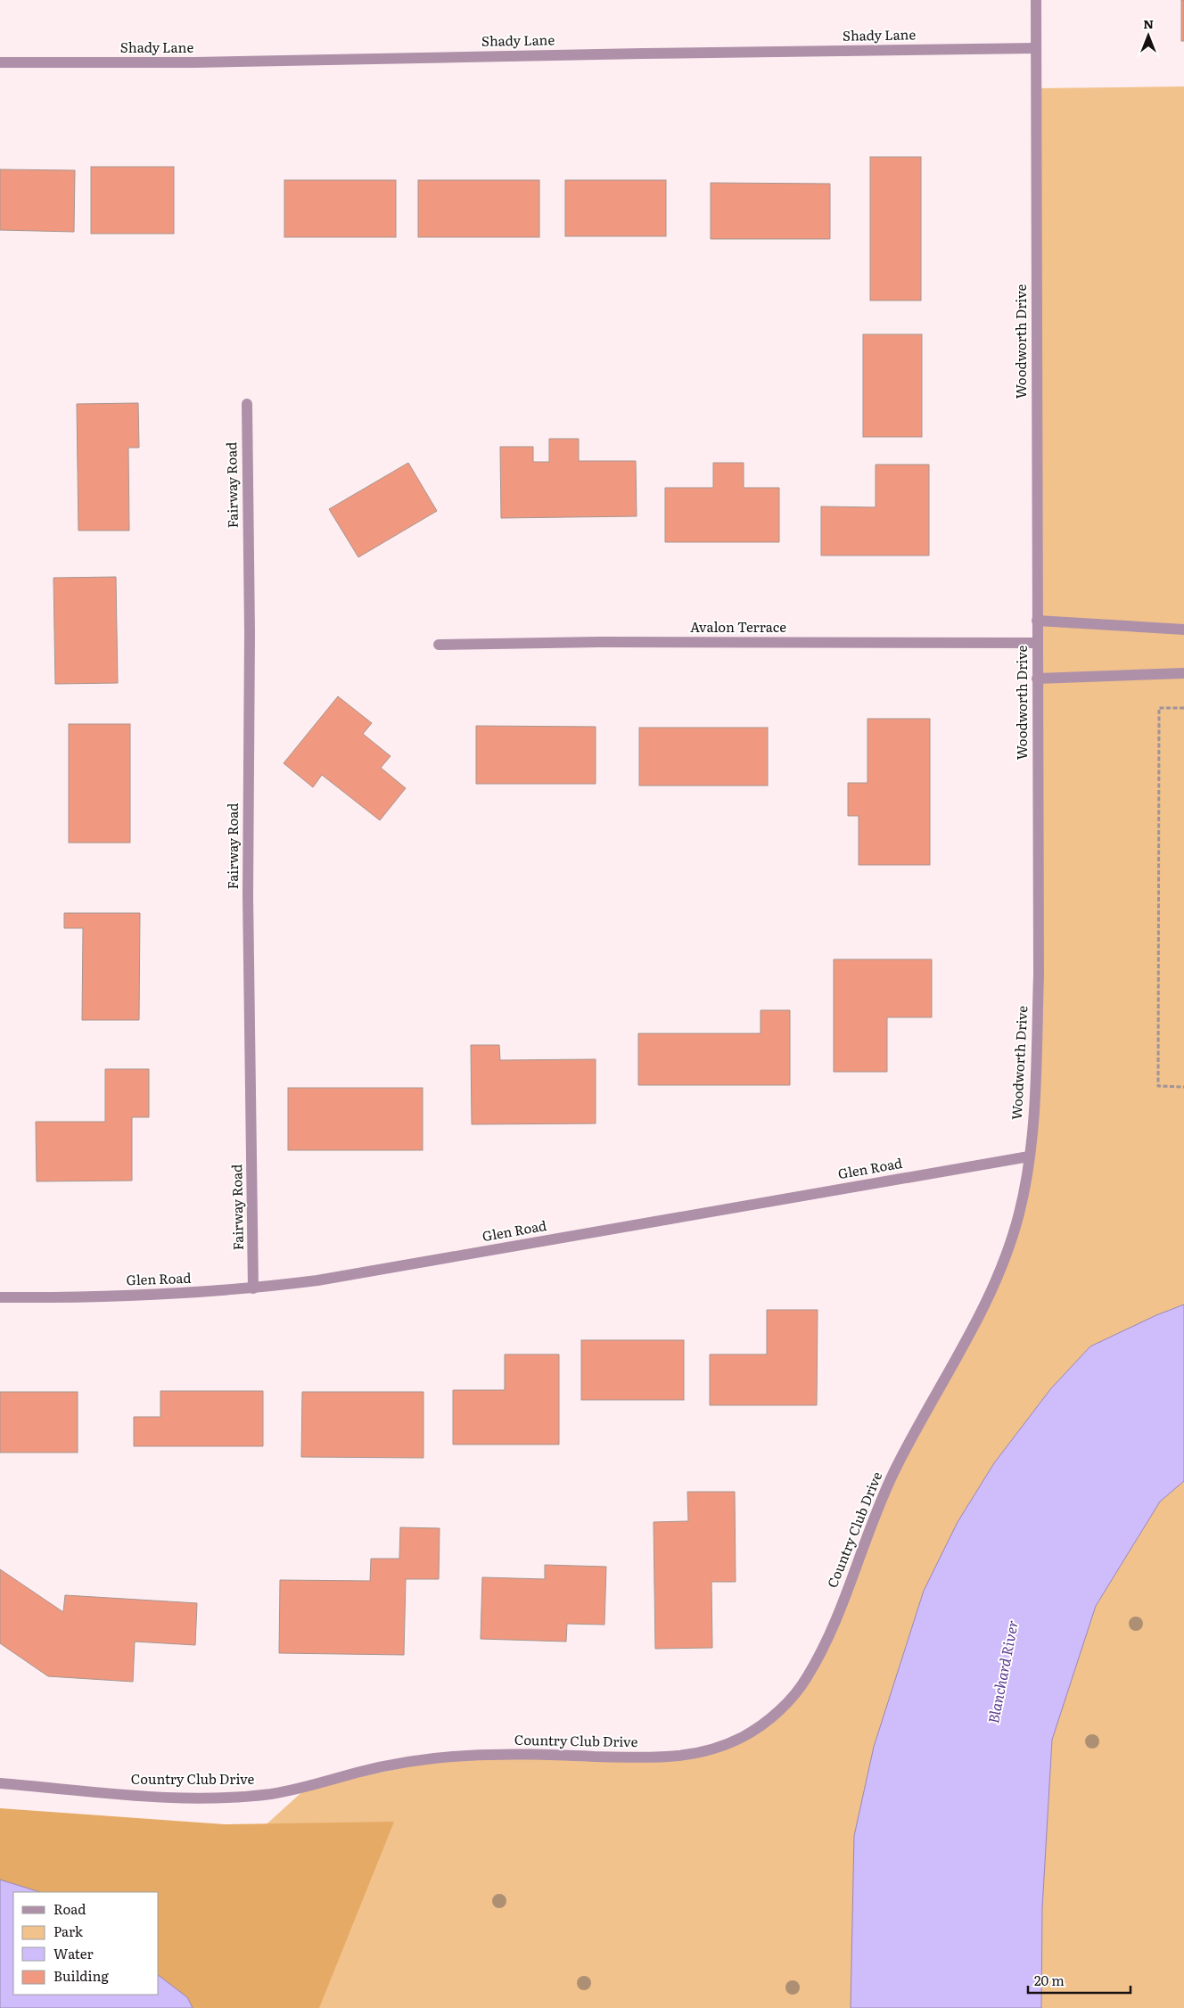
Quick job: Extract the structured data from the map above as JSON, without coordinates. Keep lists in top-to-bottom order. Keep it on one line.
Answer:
{"streets":{"street":["Shady Lane","Woodworth Drive","Fairway Road","Avalon Terrace","Glen Road","Country Club Drive"]},"crossings":[["Shady Lane","Woodworth Drive"],["Woodworth Drive","Avalon Terrace"],["Woodworth Drive","Glen Road"],["Woodworth Drive","Country Club Drive"],["Fairway Road","Glen Road"]],"water":["Blanchard River"],"legend":["Road","Park","Water","Building"],"scale_bar":"20 m","north":"top"}
